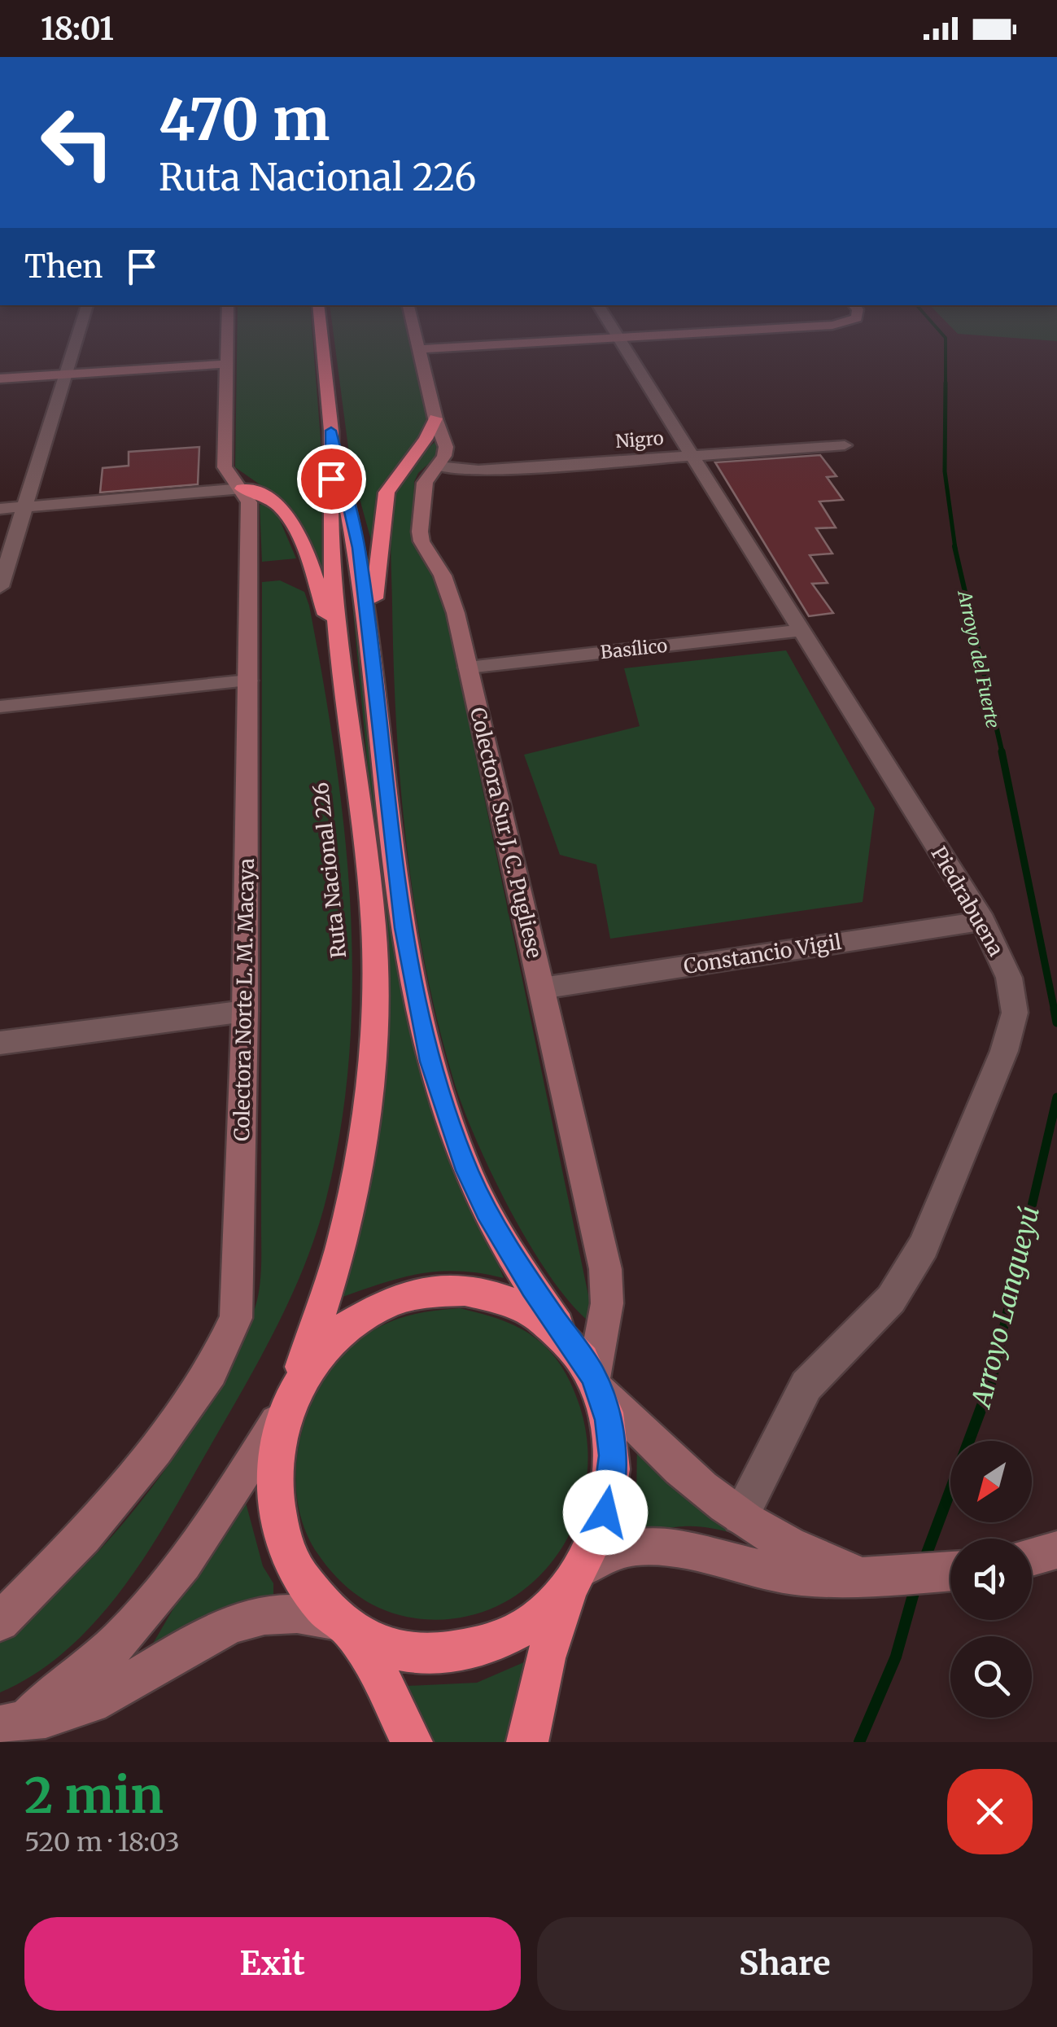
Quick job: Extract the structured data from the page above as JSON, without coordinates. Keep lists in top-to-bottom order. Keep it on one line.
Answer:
{"streets":{"highway":["Ruta Nacional 226"],"street":["Nigro","Basílico","Colectora Sur J. C. Pugliese","Piedrabuena","Constancio Vigil","Colectora Norte L. M. Macaya"]},"crossings":[["Nigro","Colectora Sur J. C. Pugliese"],["Nigro","Piedrabuena"],["Basílico","Colectora Sur J. C. Pugliese"],["Basílico","Piedrabuena"],["Colectora Sur J. C. Pugliese","Ruta Nacional 226"],["Colectora Sur J. C. Pugliese","Constancio Vigil"],["Piedrabuena","Constancio Vigil"]],"water":["Arroyo del Fuerte","Arroyo Langueyú"],"north":"bottom left","page":{"status":"18:01","turn":["470 m","Ruta Nacional 226"],"then":"Then","heading":["2 min","520 m · 18:03"],"buttons":["Exit","Share"]}}
